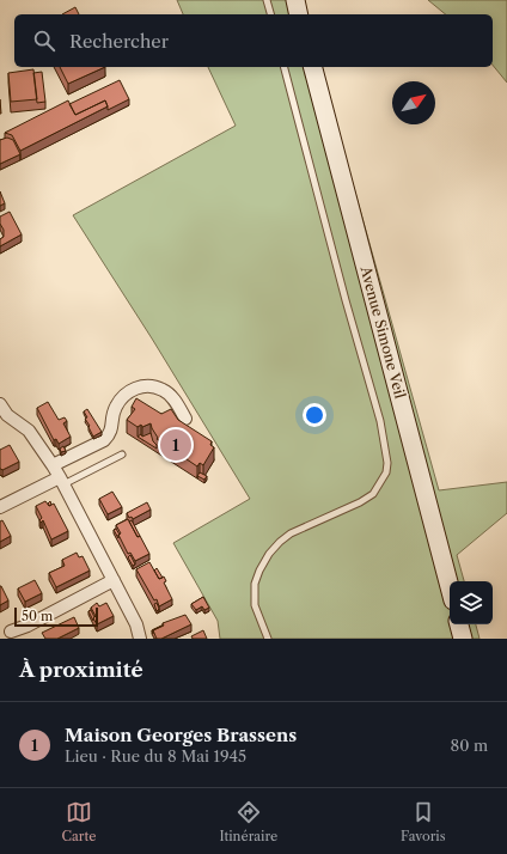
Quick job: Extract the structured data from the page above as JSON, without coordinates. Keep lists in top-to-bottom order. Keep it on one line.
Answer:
{"streets":{"main road":["Avenue Simone Veil"]},"scale_bar":"50 m","north":"top right","page":{"search":"Rechercher","pins":"1","scale":"50 m","heading":"À proximité","list":[{"mark":"1","name":"Maison Georges Brassens","note":"Lieu · Rue du 8 Mai 1945","value":"80 m"}],"nav":["Carte","Itinéraire","Favoris"]}}
